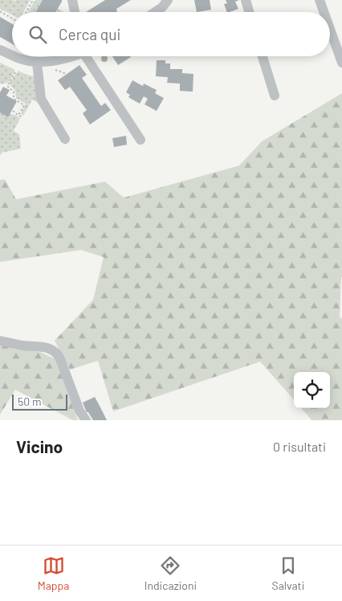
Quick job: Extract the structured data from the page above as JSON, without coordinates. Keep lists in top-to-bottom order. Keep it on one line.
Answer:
{"scale_bar":"50 m","page":{"search":"Cerca qui","scale":"50 m","heading":["Vicino","0 risultati"],"nav":["Mappa","Indicazioni","Salvati"]}}
